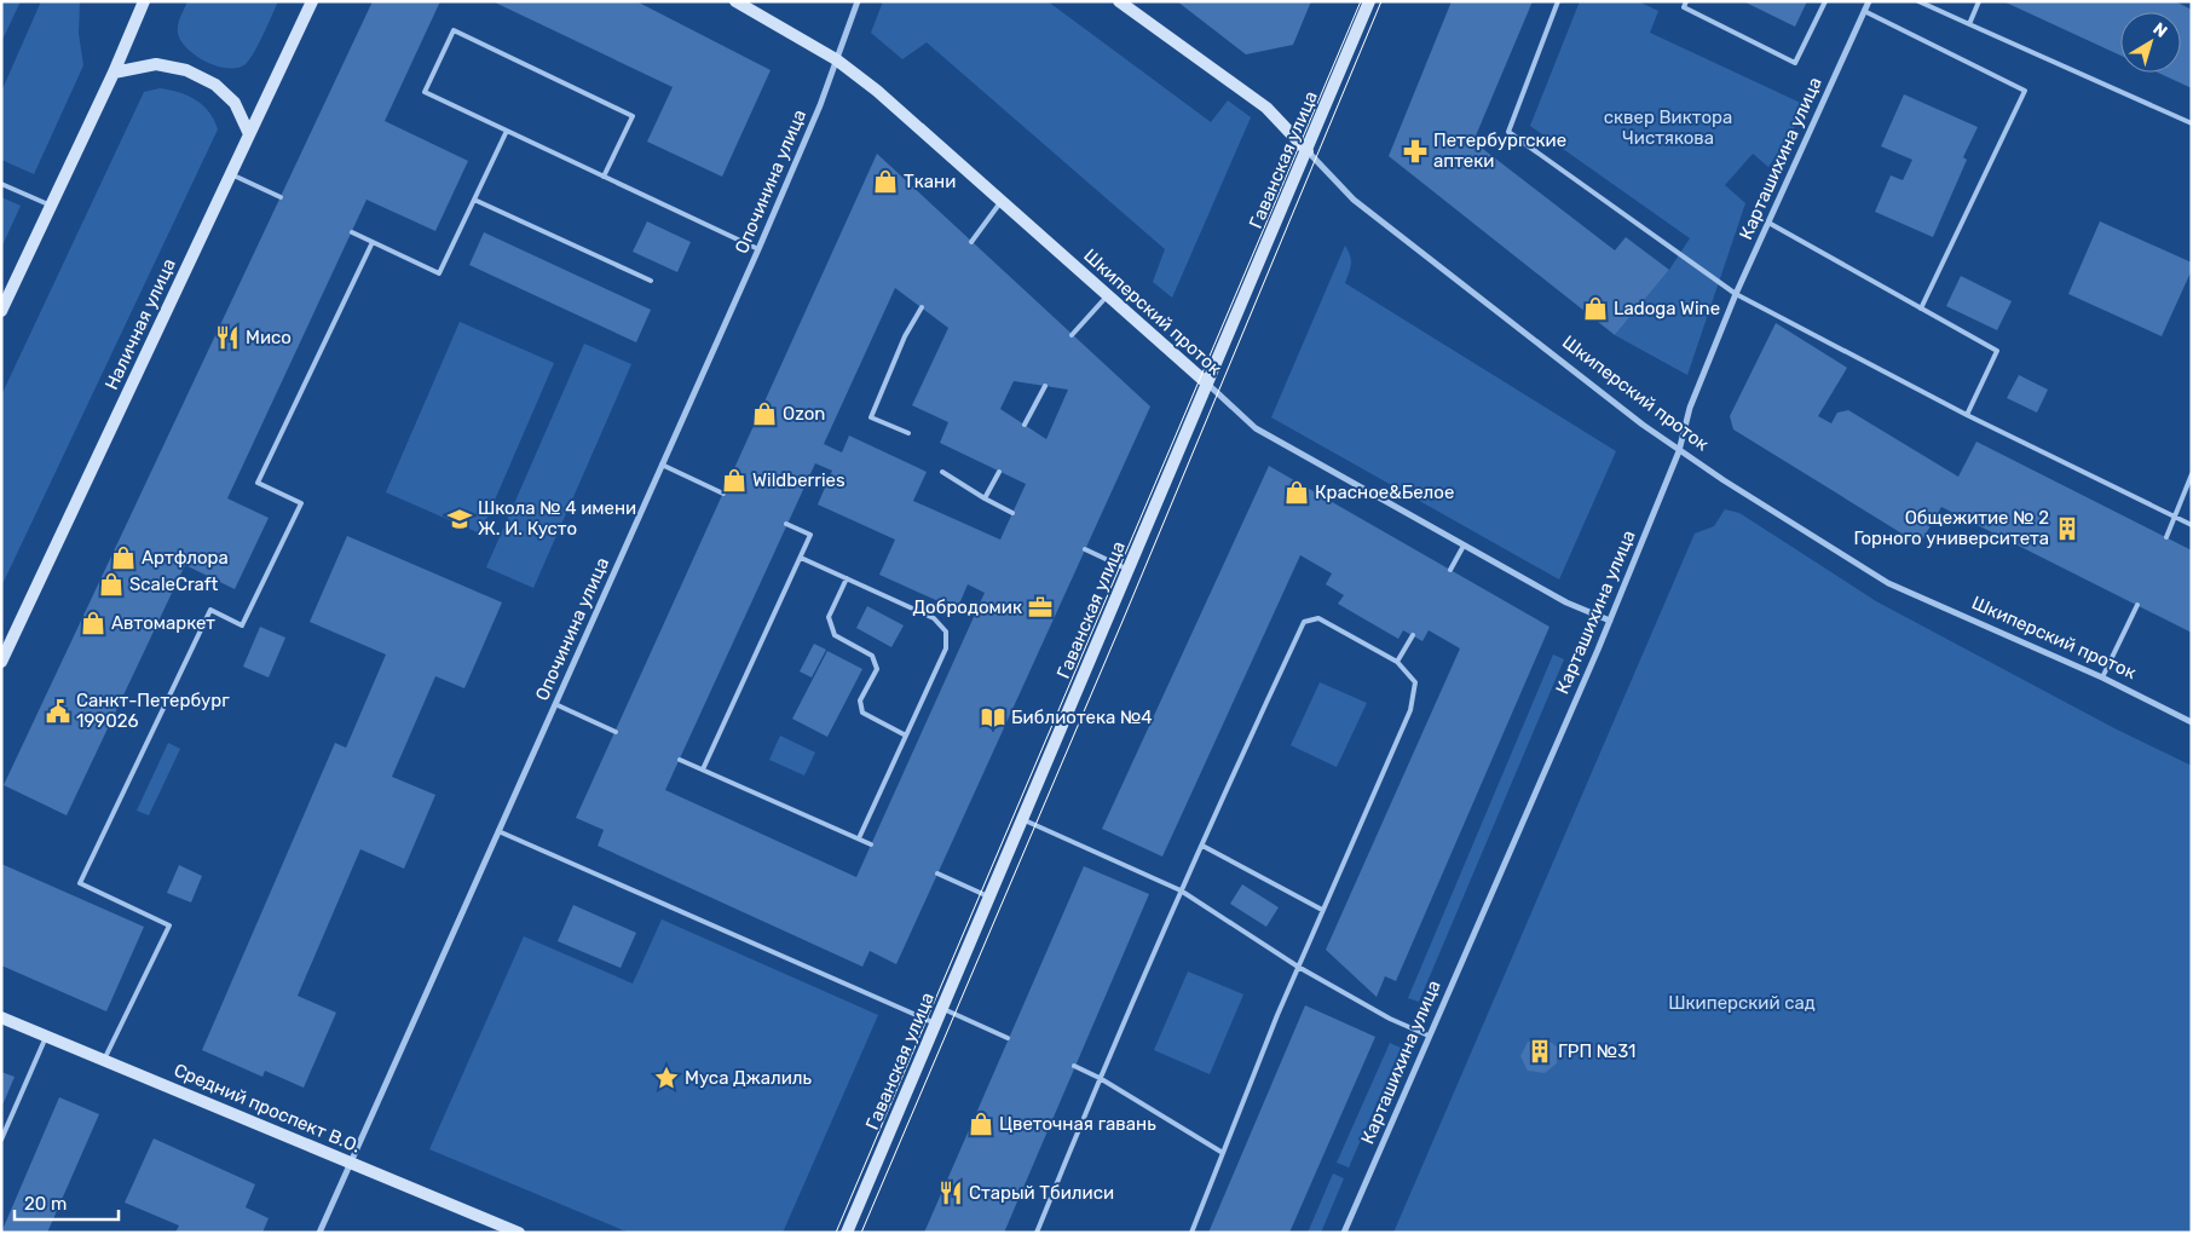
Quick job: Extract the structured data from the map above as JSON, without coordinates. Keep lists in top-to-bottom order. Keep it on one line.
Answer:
{"streets":{"main road":["Гаванская улица","Шкиперский проток","Наличная улица","Средний проспект В.О."],"street":["Карташихина улица","Опочинина улица"]},"crossings":[["Карташихина улица","Шкиперский проток"],["Гаванская улица","Шкиперский проток"],["Опочинина улица","Шкиперский проток"],["Опочинина улица","Средний проспект В.О."]],"parks":["сквер Виктора Чистякова","Шкиперский сад"],"places":{"pharmacy":["Петербургские аптеки"],"shop":["Ткани","Ladoga Wine","Ozon","Wildberries","Красное&Белое","Артфлора","ScaleCraft","Автомаркет","Цветочная гавань"],"restaurant":["Мисо","Старый Тбилиси"],"school or university":["Школа № 4 имени Ж. И. Кусто"],"building":["Общежитие № 2 Горного университета","ГРП №31"],"office":["Добродомик"],"public building":["Санкт-Петербург 199026"],"library":["Библиотека №4"],"place":["Муса Джалиль"]},"scale_bar":"20 m","north":"top right"}
